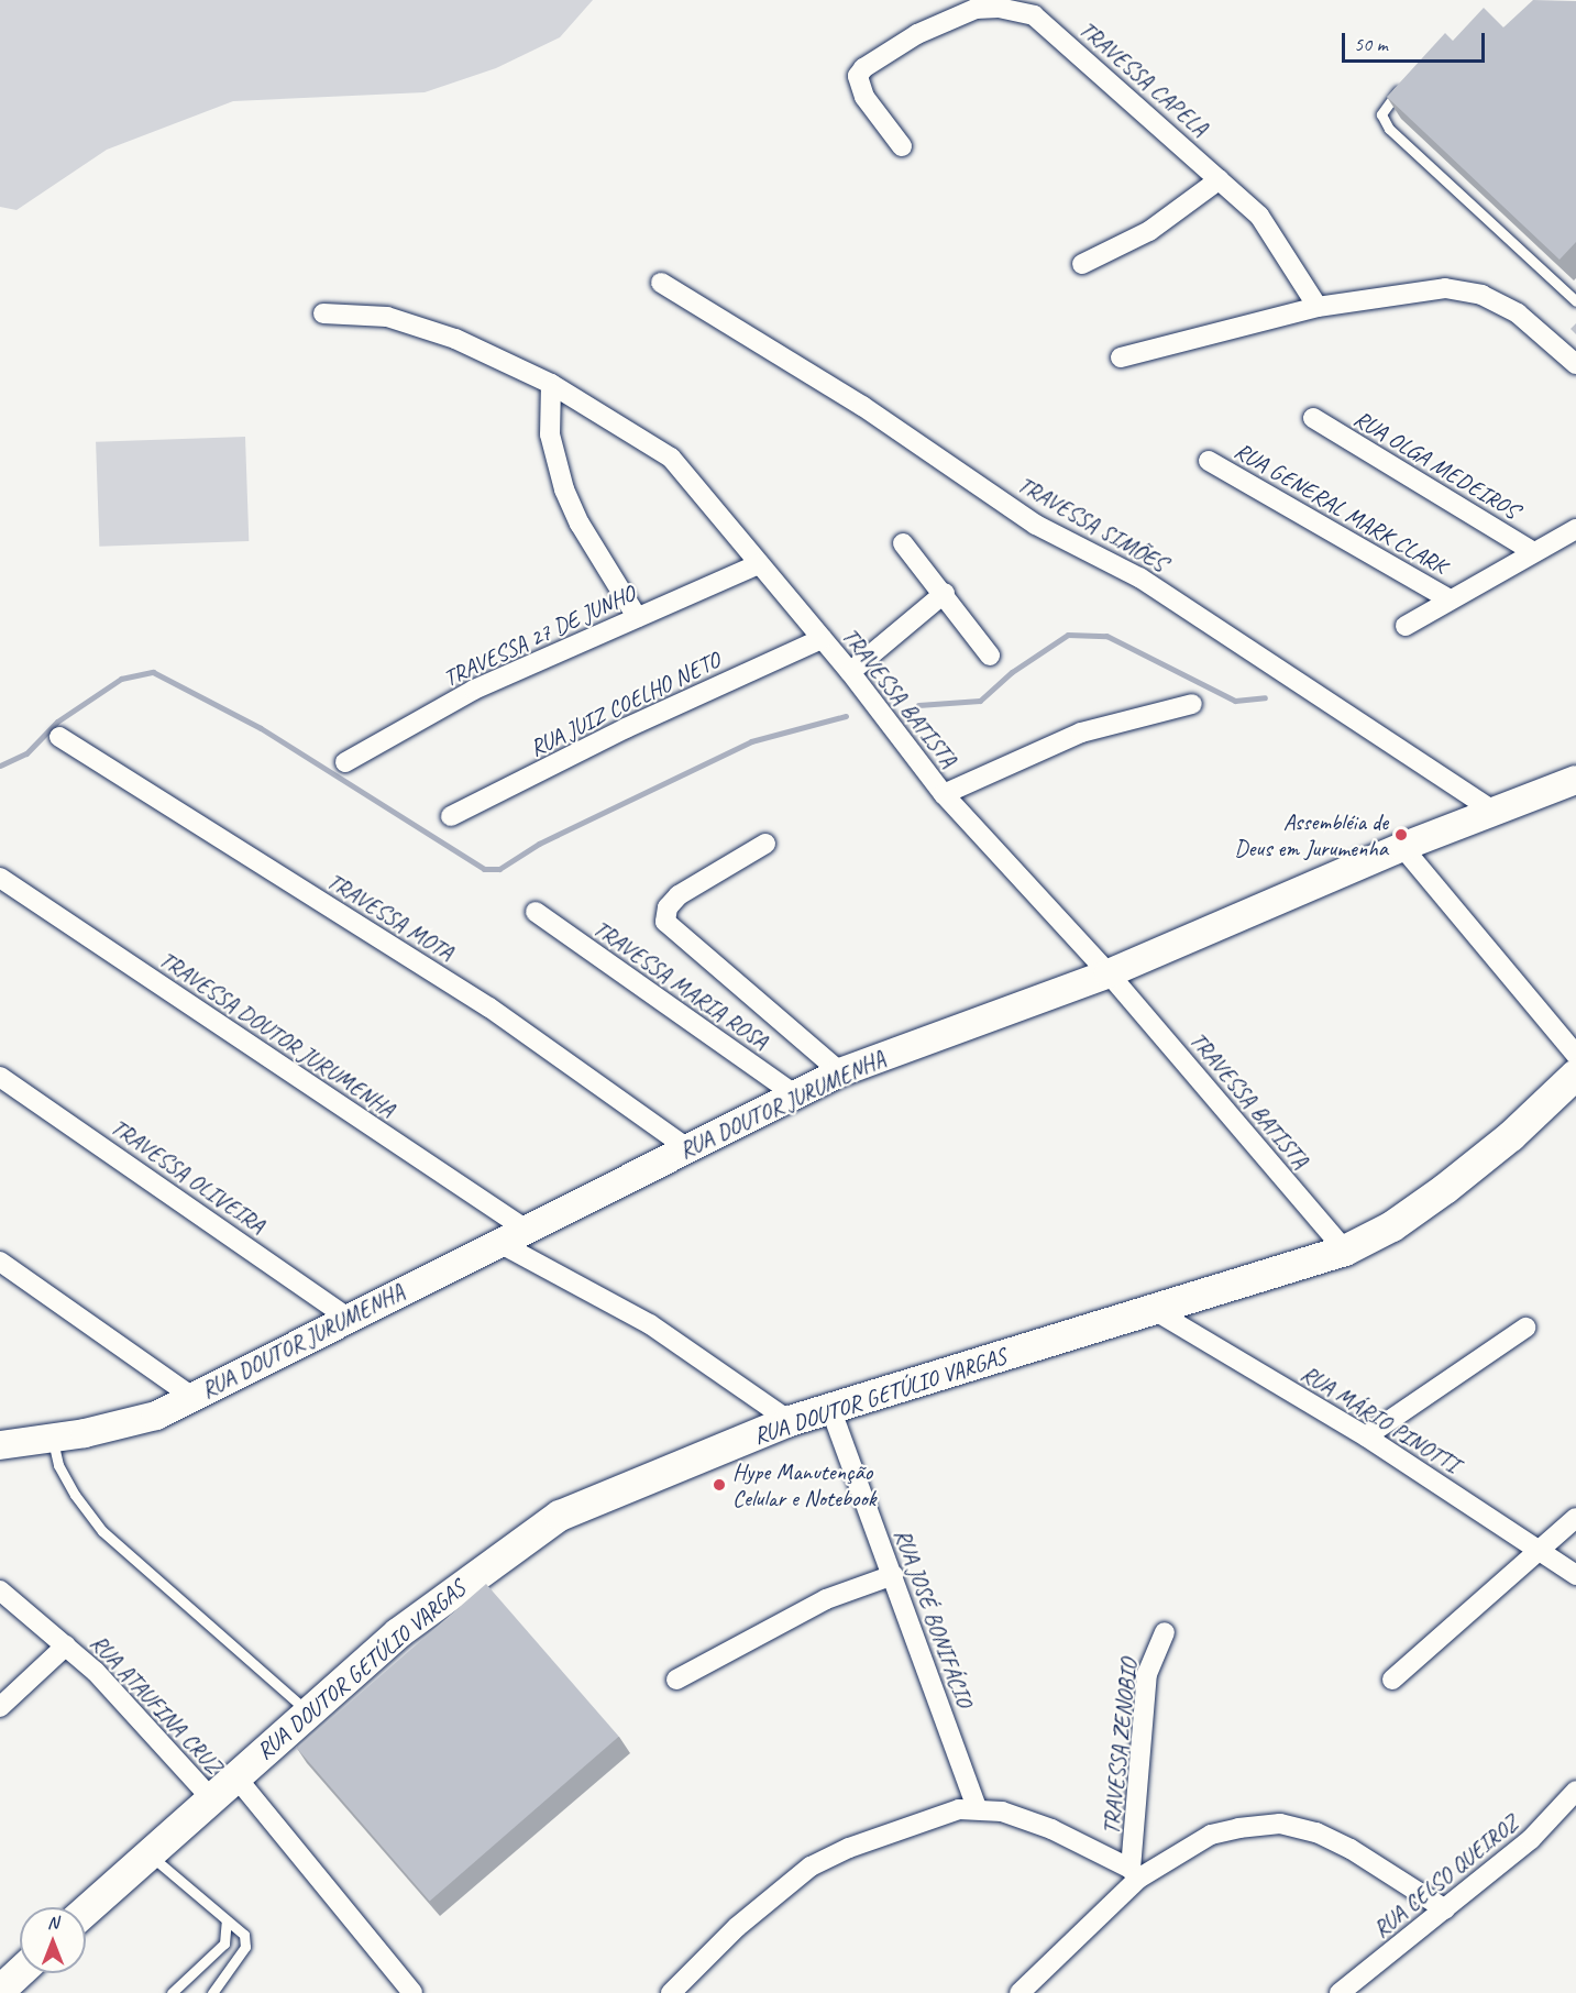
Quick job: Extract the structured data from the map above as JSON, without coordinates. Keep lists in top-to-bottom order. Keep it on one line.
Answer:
{"streets":{"main road":["RUA DOUTOR JURUMENHA","RUA DOUTOR GETÚLIO VARGAS"],"street":["TRAVESSA CAPELA","RUA OLGA MEDEIROS","RUA GENERAL MARK CLARK","TRAVESSA SIMÕES","TRAVESSA 27 DE JUNHO","TRAVESSA BATISTA","RUA JUIZ COELHO NETO","TRAVESSA MOTA","TRAVESSA MARIA ROSA","TRAVESSA DOUTOR JURUMENHA","TRAVESSA OLIVEIRA","RUA MÁRIO PINOTTI","RUA JOSÉ BONIFÁCIO","RUA ATAUFINA CRUZ","TRAVESSA ZENOBIO","RUA CELSO QUEIROZ"]},"crossings":[["TRAVESSA SIMÕES","RUA DOUTOR JURUMENHA"],["TRAVESSA 27 DE JUNHO","TRAVESSA BATISTA"],["TRAVESSA BATISTA","RUA JUIZ COELHO NETO"],["TRAVESSA BATISTA","RUA DOUTOR JURUMENHA"],["TRAVESSA BATISTA","RUA DOUTOR GETÚLIO VARGAS"],["TRAVESSA MOTA","RUA DOUTOR JURUMENHA"],["TRAVESSA MARIA ROSA","RUA DOUTOR JURUMENHA"],["TRAVESSA DOUTOR JURUMENHA","RUA DOUTOR JURUMENHA"],["RUA DOUTOR JURUMENHA","TRAVESSA OLIVEIRA"],["RUA DOUTOR GETÚLIO VARGAS","RUA MÁRIO PINOTTI"],["RUA DOUTOR GETÚLIO VARGAS","RUA JOSÉ BONIFÁCIO"],["RUA DOUTOR GETÚLIO VARGAS","RUA ATAUFINA CRUZ"]],"places":["Assembléia de Deus em Jurumenha","Hype Manutenção Celular e Notebook"],"scale_bar":"50 m","north":"top"}
